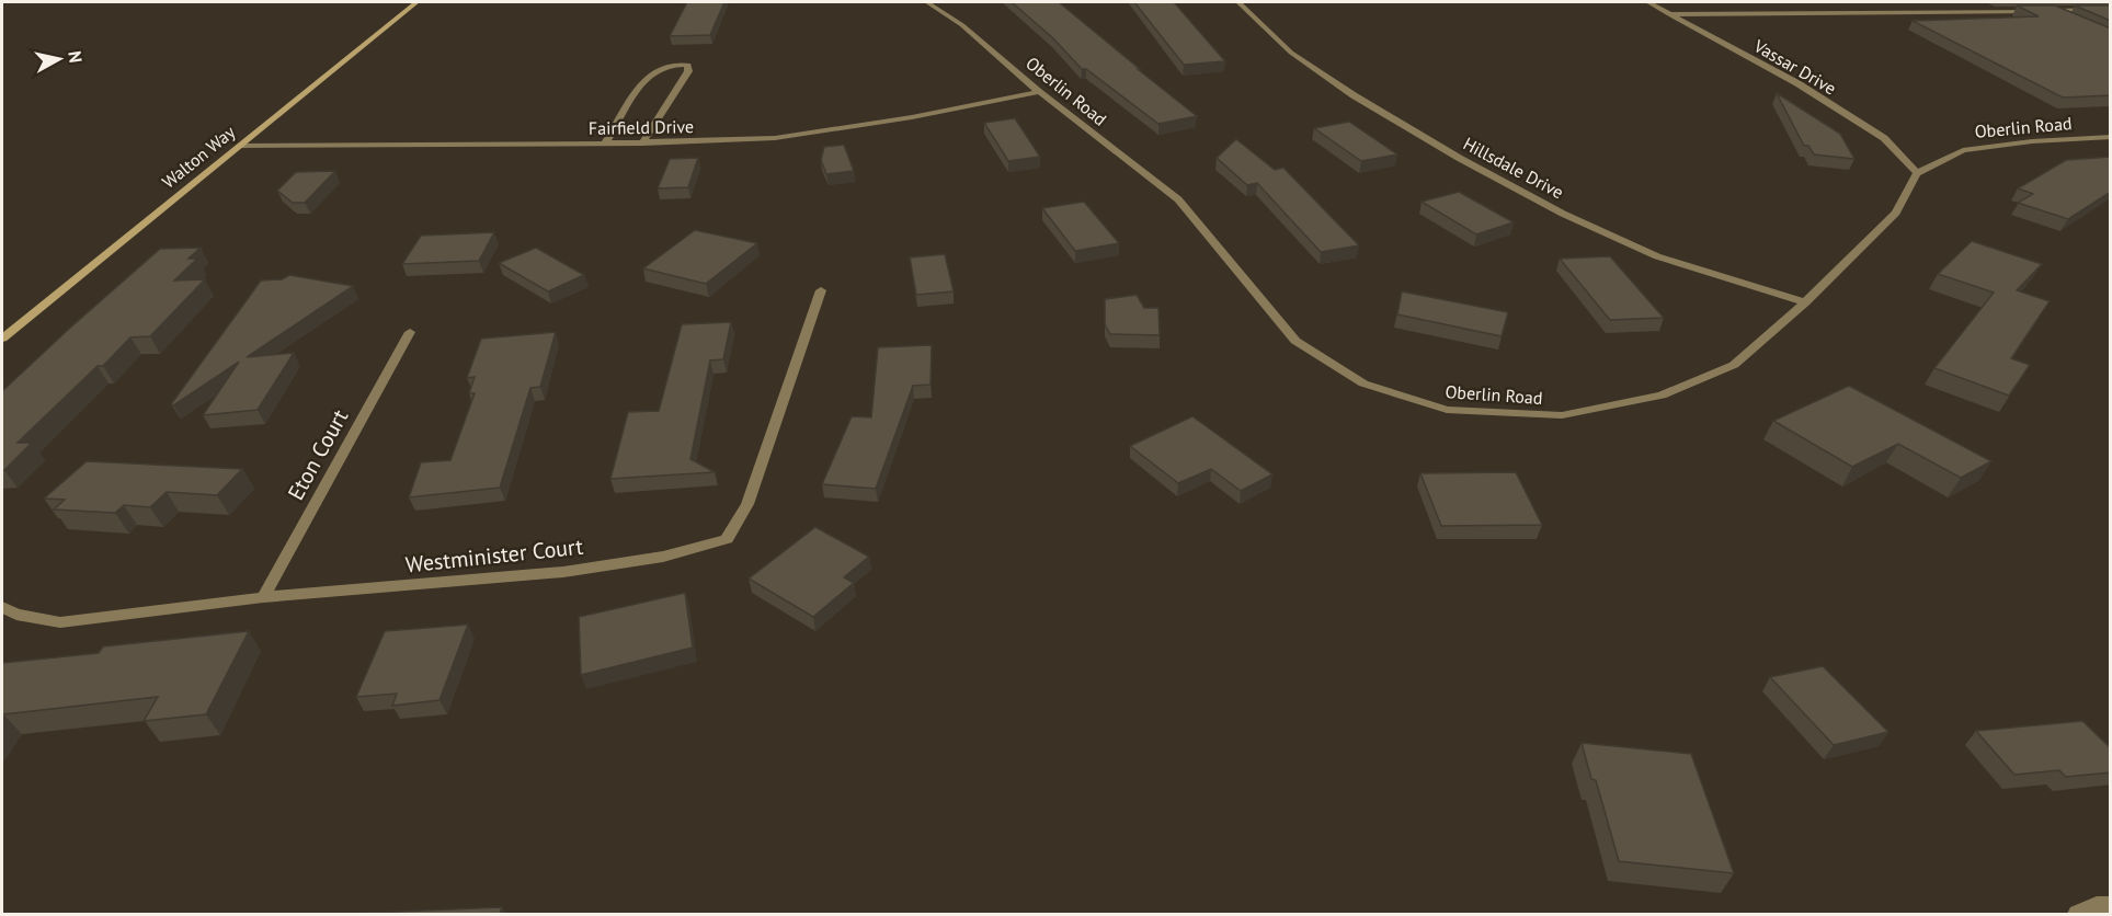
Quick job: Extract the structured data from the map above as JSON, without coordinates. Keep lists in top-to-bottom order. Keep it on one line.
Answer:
{"streets":{"main road":["Walton Way"],"street":["Vassar Drive","Oberlin Road","Fairfield Drive","Hillsdale Drive","Eton Court","Westminister Court"]},"crossings":[["Vassar Drive","Oberlin Road"],["Oberlin Road","Fairfield Drive"],["Oberlin Road","Hillsdale Drive"],["Fairfield Drive","Walton Way"],["Eton Court","Westminister Court"]],"north":"right"}
